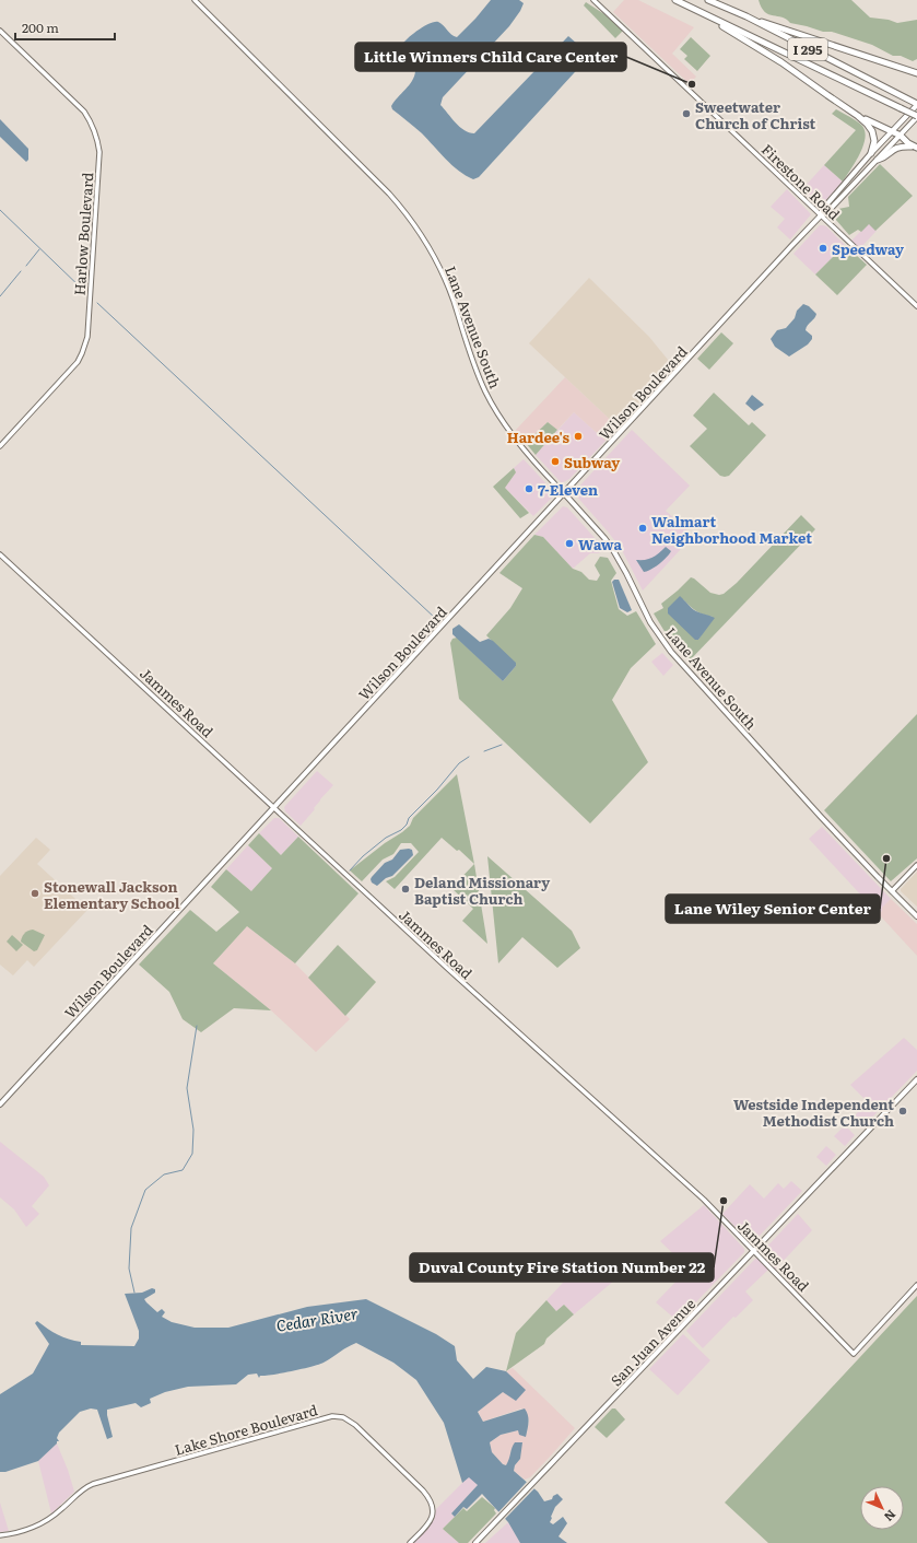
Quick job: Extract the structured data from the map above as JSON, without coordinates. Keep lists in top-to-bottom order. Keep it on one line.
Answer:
{"streets":{"highway":["I 295"],"main road":["Lane Avenue South","Wilson Boulevard","San Juan Avenue"],"street":["Firestone Road","Harlow Boulevard","Jammes Road","Lake Shore Boulevard"]},"crossings":[["I 295","Wilson Boulevard"],["Firestone Road","Wilson Boulevard"],["Lane Avenue South","Wilson Boulevard"],["Wilson Boulevard","Jammes Road"],["Jammes Road","San Juan Avenue"]],"water":["Cedar River"],"places":["Little Winners Child Care Center","Sweetwater Church of Christ","Speedway","Hardee's","Subway","7-Eleven","Walmart Neighborhood Market","Wawa","Lane Wiley Senior Center","Deland Missionary Baptist Church","Stonewall Jackson Elementary School","Westside Independent Methodist Church","Duval County Fire Station Number 22"],"scale_bar":"200 m","north":"bottom right"}
